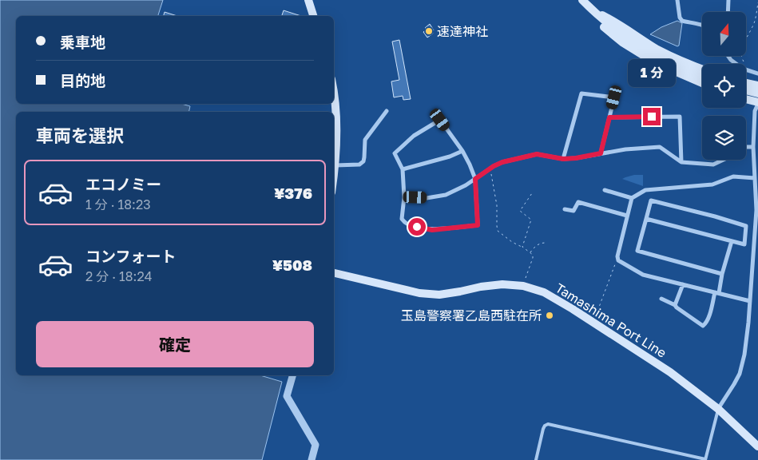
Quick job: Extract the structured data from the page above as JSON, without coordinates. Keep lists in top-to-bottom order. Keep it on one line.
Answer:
{"streets":{"main road":["Tamashima Port Line"]},"places":["速達神社","玉島警察署乙島西駐在所"],"north":"top","page":{"banner":["乗車地","目的地"],"bubble":"1 分","heading":"車両を選択","list":[{"name":"エコノミー","note":"1 分 · 18:23","value":"¥376"},{"name":"コンフォート","note":"2 分 · 18:24","value":"¥508"}],"buttons":"確定"}}
